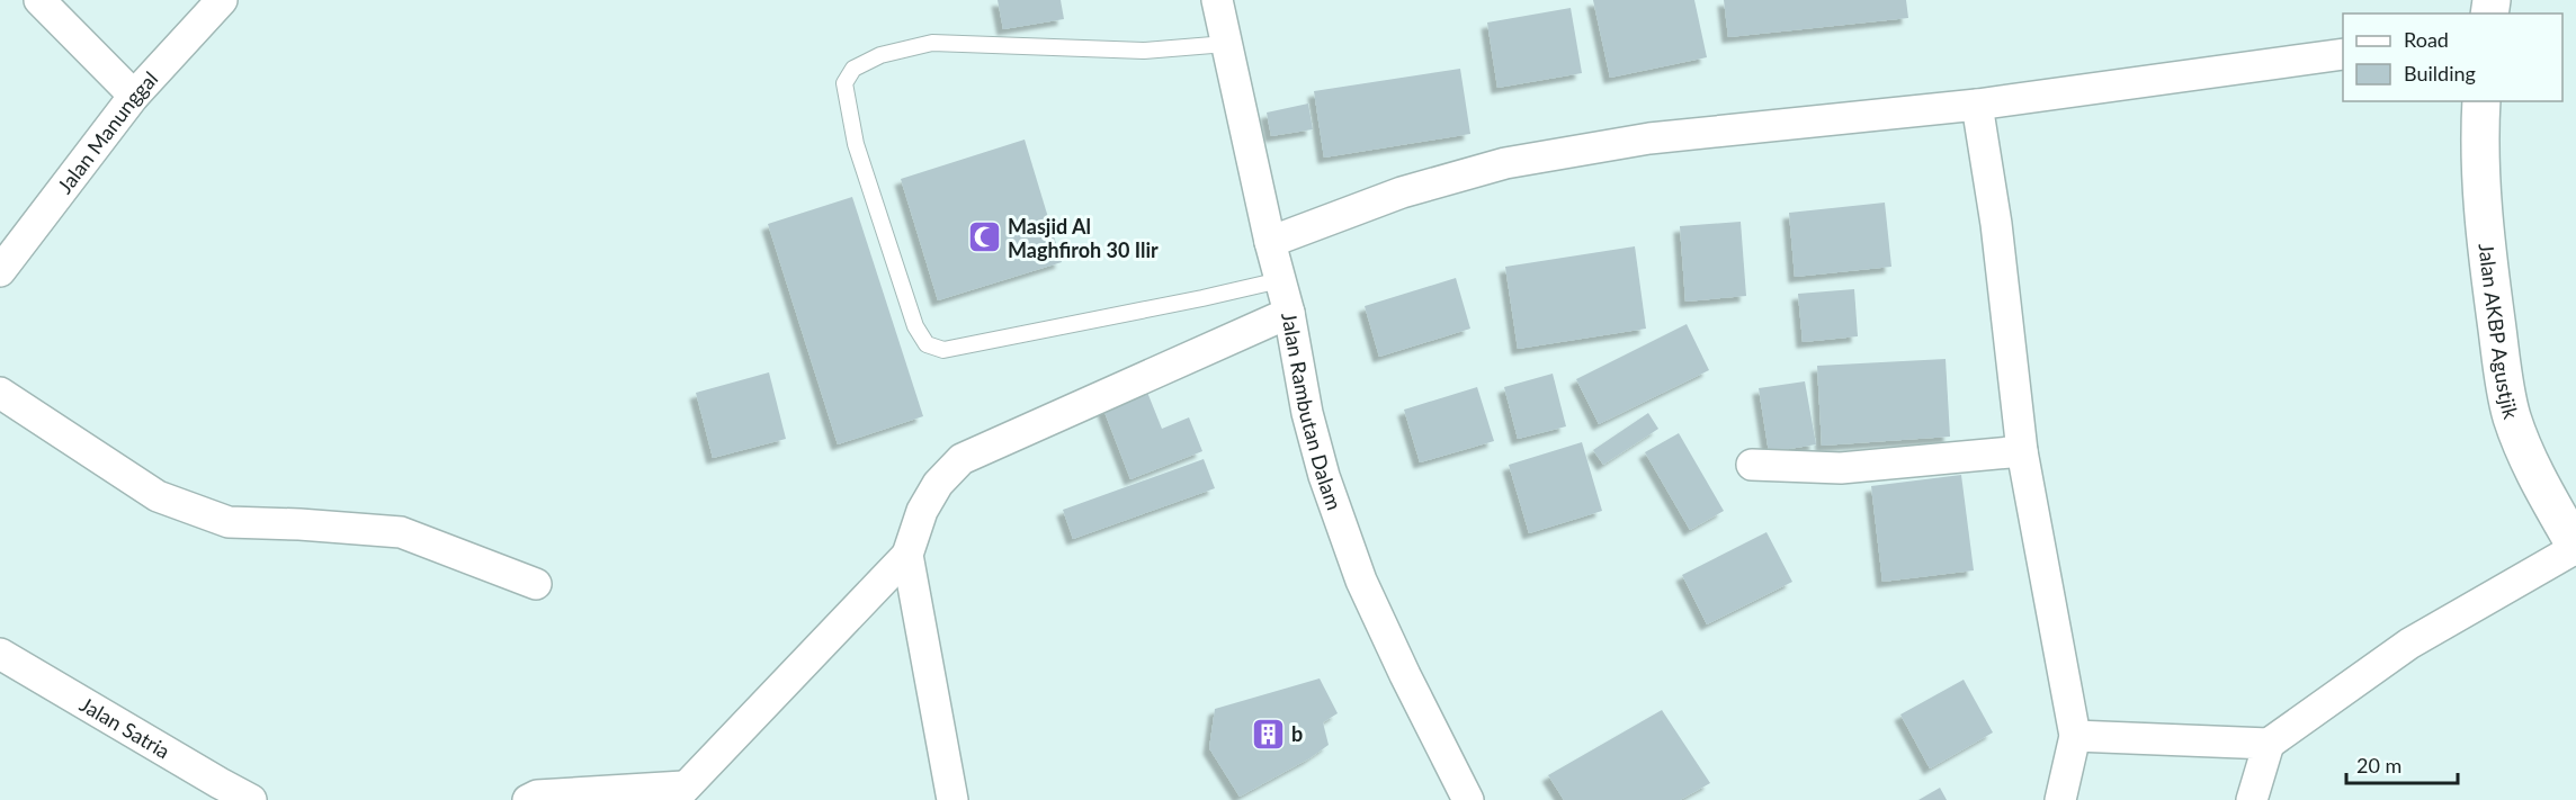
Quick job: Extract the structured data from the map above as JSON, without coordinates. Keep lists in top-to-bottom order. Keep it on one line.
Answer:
{"streets":{"street":["Jalan Manunggal","Jalan AKBP Agustjik","Jalan Rambutan Dalam","Jalan Satria"]},"places":{"mosque":["Masjid Al Maghfiroh 30 Ilir"],"building":["b"]},"legend":["Road","Building"],"scale_bar":"20 m"}
